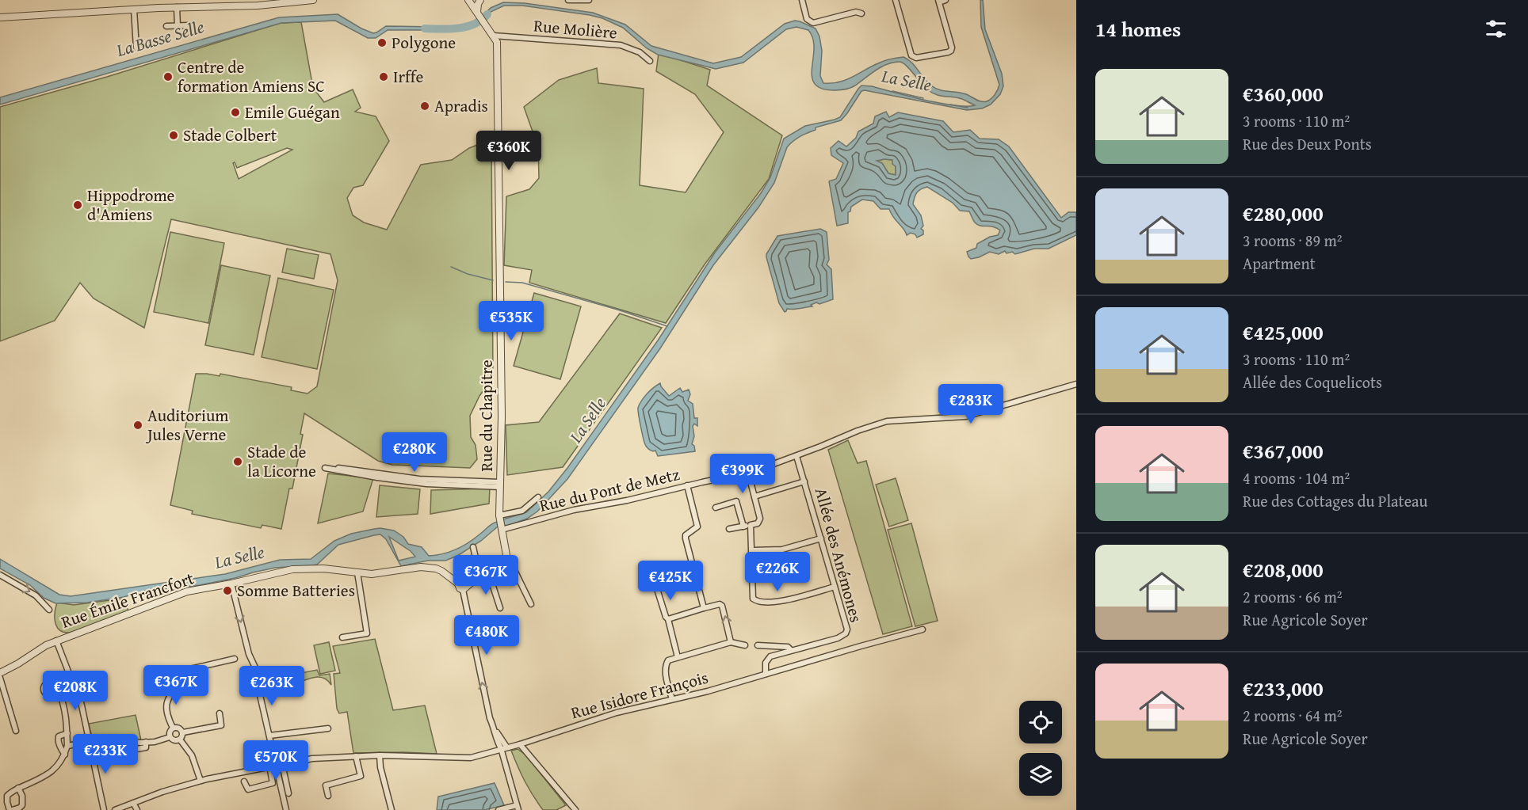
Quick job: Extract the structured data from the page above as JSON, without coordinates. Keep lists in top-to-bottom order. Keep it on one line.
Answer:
{"streets":{"street":["Rue Molière","Rue du Chapitre","Rue du Pont de Metz","Allée des Anémones","Rue Émile Francfort","Rue Isidore François"]},"crossings":[["Rue Molière","Rue du Chapitre"],["Rue du Chapitre","Rue du Pont de Metz"],["Rue du Pont de Metz","Allée des Anémones"],["Allée des Anémones","Rue Isidore François"]],"water":["La Basse Selle","La Selle"],"places":["Polygone","Centre de formation Amiens SC","Irffe","Apradis","Emile Guégan","Stade Colbert","Hippodrome d'Amiens","Auditorium Jules Verne","Stade de la Licorne","Somme Batteries"],"page":{"heading":"14 homes","list":[{"name":"€360,000","note":"3 rooms · 110 m² · Rue des Deux Ponts"},{"name":"€280,000","note":"3 rooms · 89 m² · Apartment"},{"name":"€425,000","note":"3 rooms · 110 m² · Allée des Coquelicots"},{"name":"€367,000","note":"4 rooms · 104 m² · Rue des Cottages du Plateau"},{"name":"€208,000","note":"2 rooms · 66 m² · Rue Agricole Soyer"},{"name":"€233,000","note":"2 rooms · 64 m² · Rue Agricole Soyer"}],"price":["€360K","€535K","€283K","€280K","€399K","€226K","€367K","€425K","€480K","€367K","€263K","€208K","€233K","€570K"]}}
